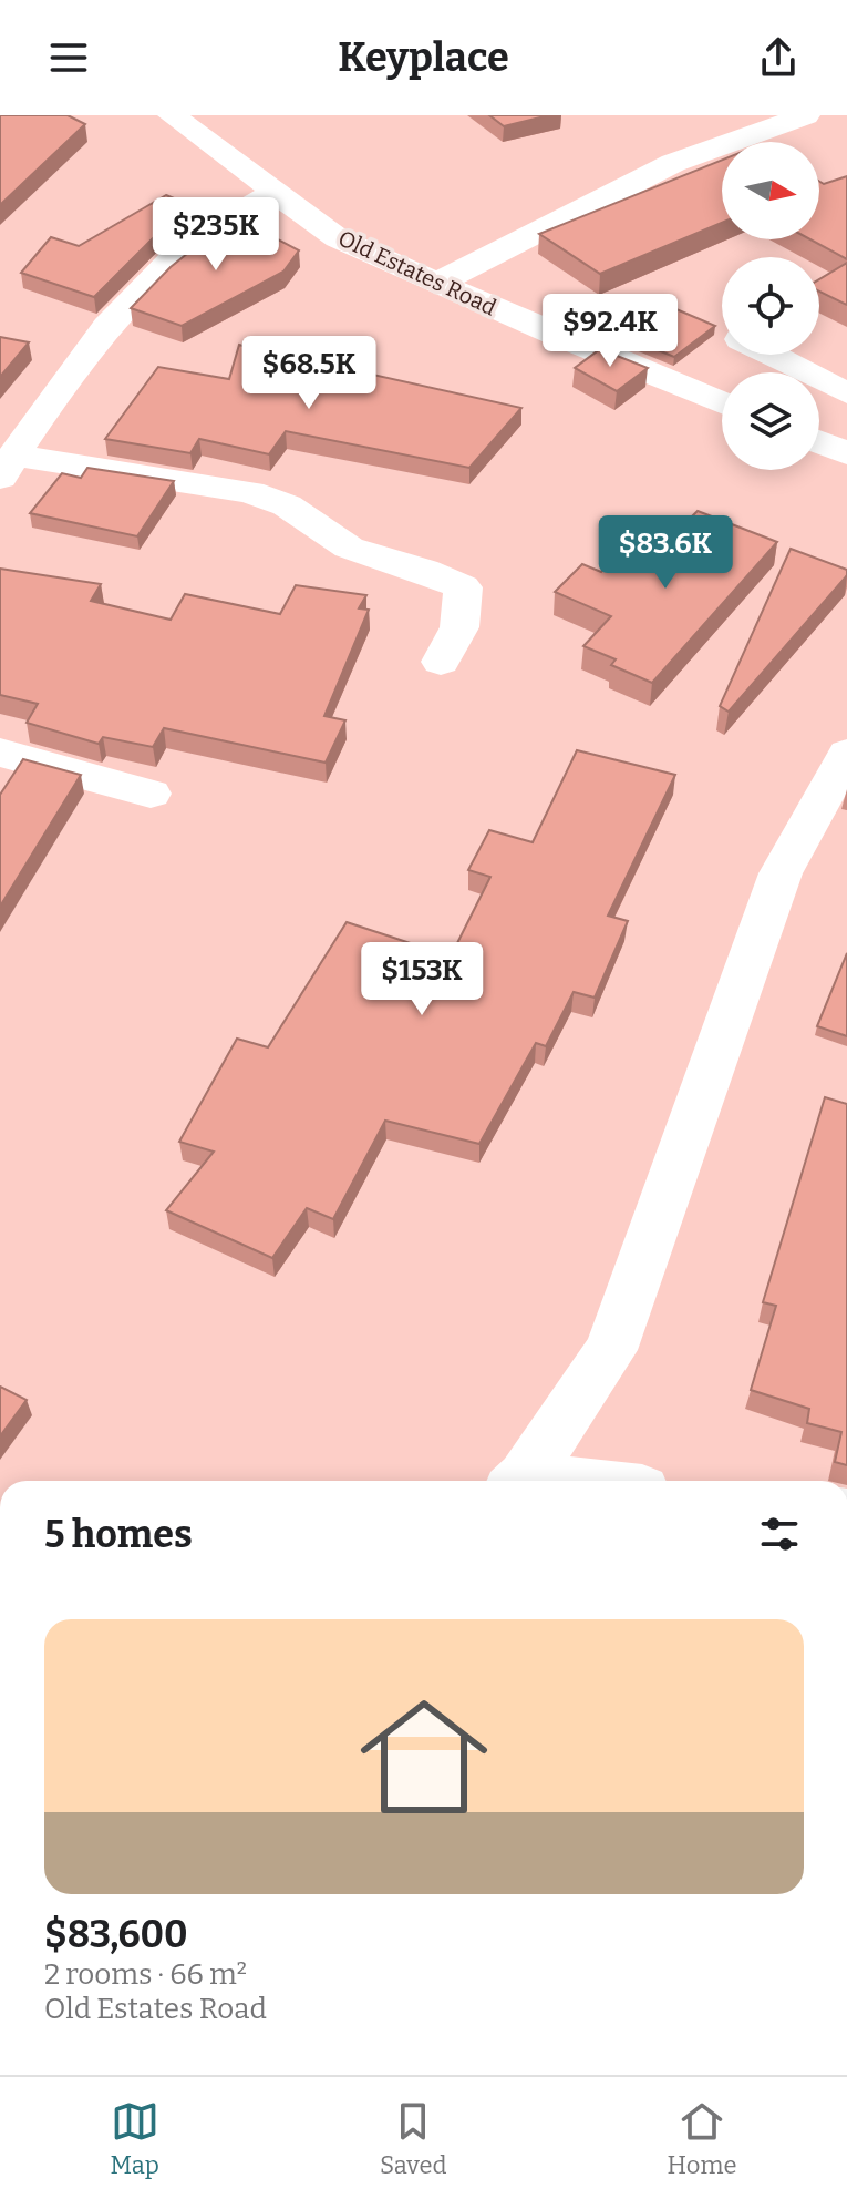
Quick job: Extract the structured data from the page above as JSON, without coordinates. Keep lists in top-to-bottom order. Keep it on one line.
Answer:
{"streets":{"street":["Old Estates Road"]},"north":"right","page":{"header":"Keyplace","price":["$235K","$92.4K","$68.5K","$83.6K","$153K"],"heading":"5 homes","list":[{"name":"$83,600","note":"2 rooms · 66 m² · Old Estates Road"}],"tabs":["Map","Saved","Home"]}}
